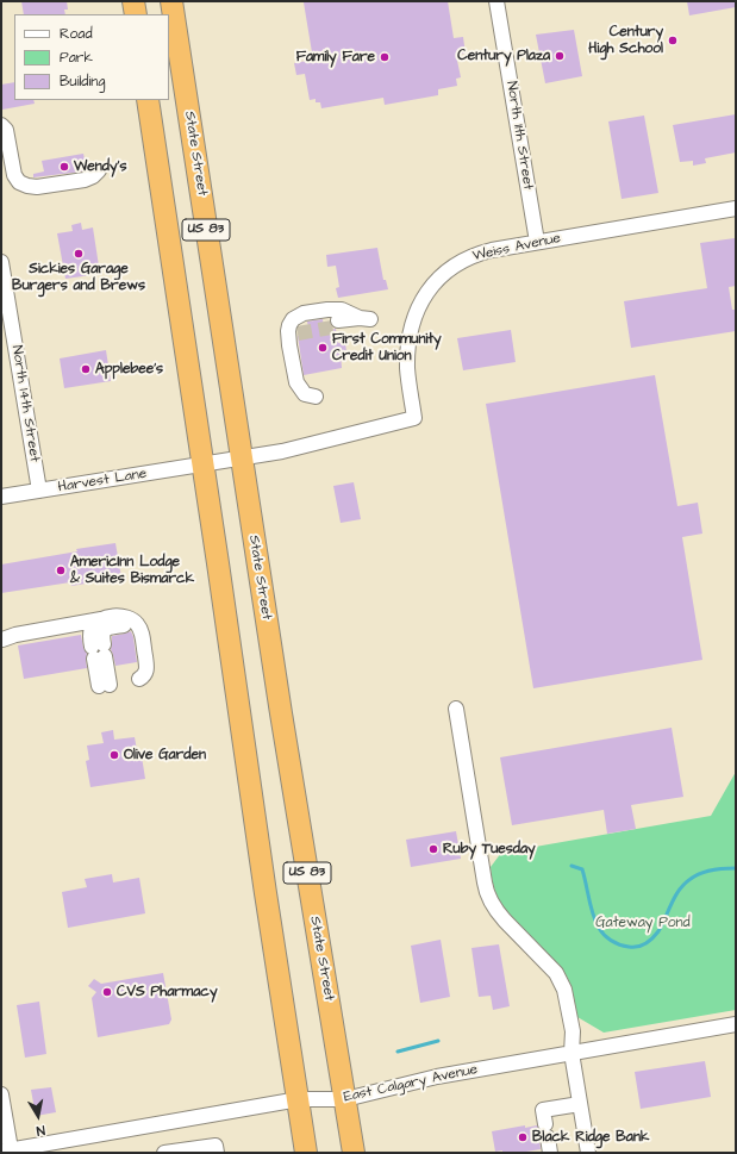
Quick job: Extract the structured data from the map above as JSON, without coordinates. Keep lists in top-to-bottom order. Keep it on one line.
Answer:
{"streets":{"highway":["State Street","US 83"],"street":["North 11th Street","Weiss Avenue","North 14th Street","Harvest Lane","East Calgary Avenue"]},"crossings":[["North 11th Street","Weiss Avenue"],["State Street","Weiss Avenue"],["State Street","East Calgary Avenue"],["US 83","Weiss Avenue"],["US 83","Harvest Lane"],["US 83","East Calgary Avenue"],["Weiss Avenue","Harvest Lane"],["North 14th Street","Harvest Lane"]],"parks":["Gateway Pond"],"places":["Century High School","Century Plaza","Family Fare","Wendy's","Sickies Garage Burgers and Brews","First Community Credit Union","Applebee's","AmericInn Lodge & Suites Bismarck","Olive Garden","Ruby Tuesday","CVS Pharmacy","Black Ridge Bank"],"legend":["Road","Park","Building"],"north":"bottom"}
